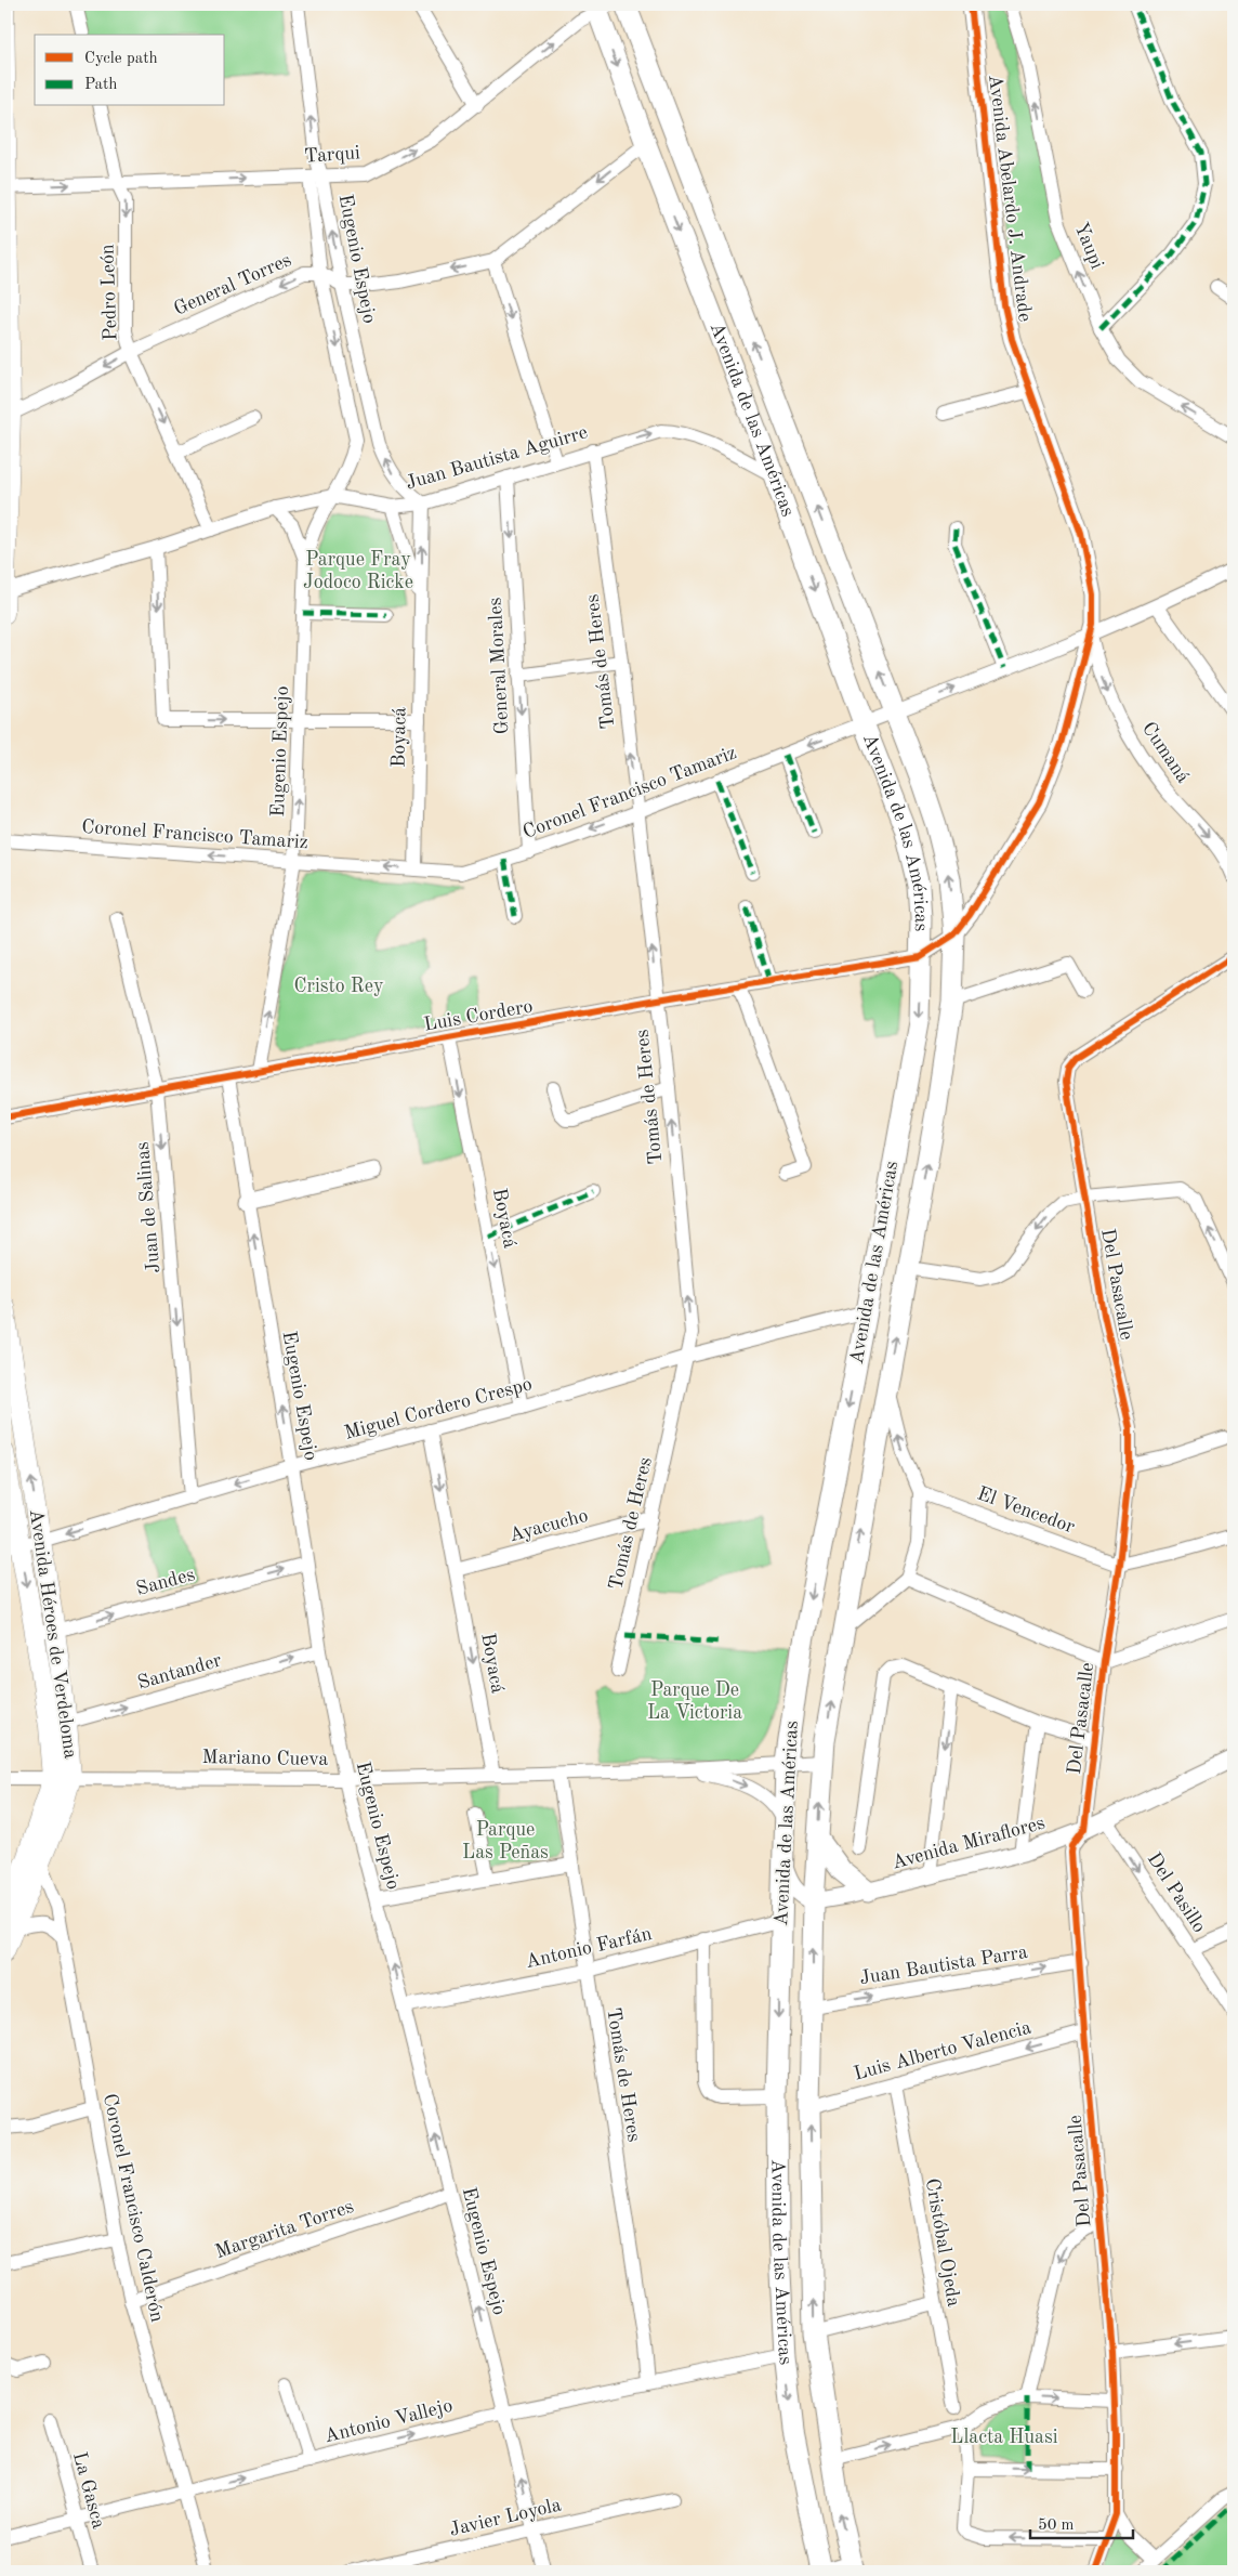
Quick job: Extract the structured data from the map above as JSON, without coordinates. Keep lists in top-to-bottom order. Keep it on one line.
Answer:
{"streets":{"main road":["Avenida de las Américas","Avenida Héroes de Verdeloma"],"street":["Tarqui","Avenida Abelardo J. Andrade","Yaupi","Eugenio Espejo","General Torres","Pedro León","Juan Bautista Aguirre","Tomás de Heres","General Morales","Boyacá","Cumaná","Coronel Francisco Tamariz","Luis Cordero","Juan de Salinas","Del Pasacalle","Miguel Cordero Crespo","El Vencedor","Ayacucho","Sandes","Santander","Mariano Cueva","Avenida Miraflores","Del Pasillo","Antonio Farfán","Juan Bautista Parra","Luis Alberto Valencia","Coronel Francisco Calderón","Margarita Torres","Cristóbal Ojeda","Antonio Vallejo","La Gasca","Javier Loyola"]},"crossings":[["Tarqui","Eugenio Espejo"],["Tarqui","Pedro León"],["Tarqui","Avenida de las Américas"],["Avenida Abelardo J. Andrade","Avenida de las Américas"],["Avenida Abelardo J. Andrade","Cumaná"],["Avenida Abelardo J. Andrade","Coronel Francisco Tamariz"],["Avenida Abelardo J. Andrade","Luis Cordero"],["Eugenio Espejo","General Torres"],["Eugenio Espejo","Juan Bautista Aguirre"],["Eugenio Espejo","Boyacá"],["Eugenio Espejo","Coronel Francisco Tamariz"],["Eugenio Espejo","Luis Cordero"],["Eugenio Espejo","Miguel Cordero Crespo"],["Eugenio Espejo","Sandes"],["Eugenio Espejo","Santander"],["Eugenio Espejo","Mariano Cueva"],["Eugenio Espejo","Antonio Farfán"],["Eugenio Espejo","Margarita Torres"],["Eugenio Espejo","Antonio Vallejo"],["Eugenio Espejo","Javier Loyola"],["General Torres","Pedro León"],["Pedro León","Juan Bautista Aguirre"],["Avenida de las Américas","Juan Bautista Aguirre"],["Avenida de las Américas","Coronel Francisco Tamariz"],["Avenida de las Américas","Luis Cordero"],["Avenida de las Américas","Miguel Cordero Crespo"],["Avenida de las Américas","Mariano Cueva"],["Avenida de las Américas","Avenida Miraflores"],["Avenida de las Américas","Antonio Farfán"],["Avenida de las Américas","Juan Bautista Parra"],["Avenida de las Américas","Luis Alberto Valencia"],["Avenida de las Américas","Antonio Vallejo"],["Juan Bautista Aguirre","Tomás de Heres"],["Juan Bautista Aguirre","General Morales"],["Juan Bautista Aguirre","Boyacá"],["Tomás de Heres","Coronel Francisco Tamariz"],["Tomás de Heres","Luis Cordero"],["Tomás de Heres","Miguel Cordero Crespo"],["Tomás de Heres","Ayacucho"],["Tomás de Heres","Mariano Cueva"],["Tomás de Heres","Antonio Farfán"],["Tomás de Heres","Antonio Vallejo"],["General Morales","Coronel Francisco Tamariz"],["Boyacá","Coronel Francisco Tamariz"],["Boyacá","Luis Cordero"],["Boyacá","Miguel Cordero Crespo"],["Boyacá","Ayacucho"],["Boyacá","Mariano Cueva"],["Cumaná","Coronel Francisco Tamariz"],["Luis Cordero","Juan de Salinas"],["Juan de Salinas","Miguel Cordero Crespo"],["Del Pasacalle","El Vencedor"],["Del Pasacalle","Avenida Miraflores"],["Del Pasacalle","Juan Bautista Parra"],["Del Pasacalle","Luis Alberto Valencia"],["Miguel Cordero Crespo","Avenida Héroes de Verdeloma"],["Sandes","Avenida Héroes de Verdeloma"],["Avenida Héroes de Verdeloma","Santander"],["Avenida Héroes de Verdeloma","Mariano Cueva"],["Avenida Héroes de Verdeloma","Coronel Francisco Calderón"],["Avenida Miraflores","Del Pasillo"],["Luis Alberto Valencia","Cristóbal Ojeda"],["Coronel Francisco Calderón","Margarita Torres"],["Coronel Francisco Calderón","Antonio Vallejo"],["Antonio Vallejo","La Gasca"]],"one_way":["Tarqui","Yaupi","General Torres","Pedro León","General Morales","Juan de Salinas","Sandes","Santander","Del Pasillo","Juan Bautista Parra","Luis Alberto Valencia","Antonio Vallejo"],"parks":["Parque Fray Jodoco Ricke","Cristo Rey","Parque De La Victoria","Parque Las Peñas","Llacta Huasi"],"legend":["Cycle path","Path"],"scale_bar":"50 m"}
